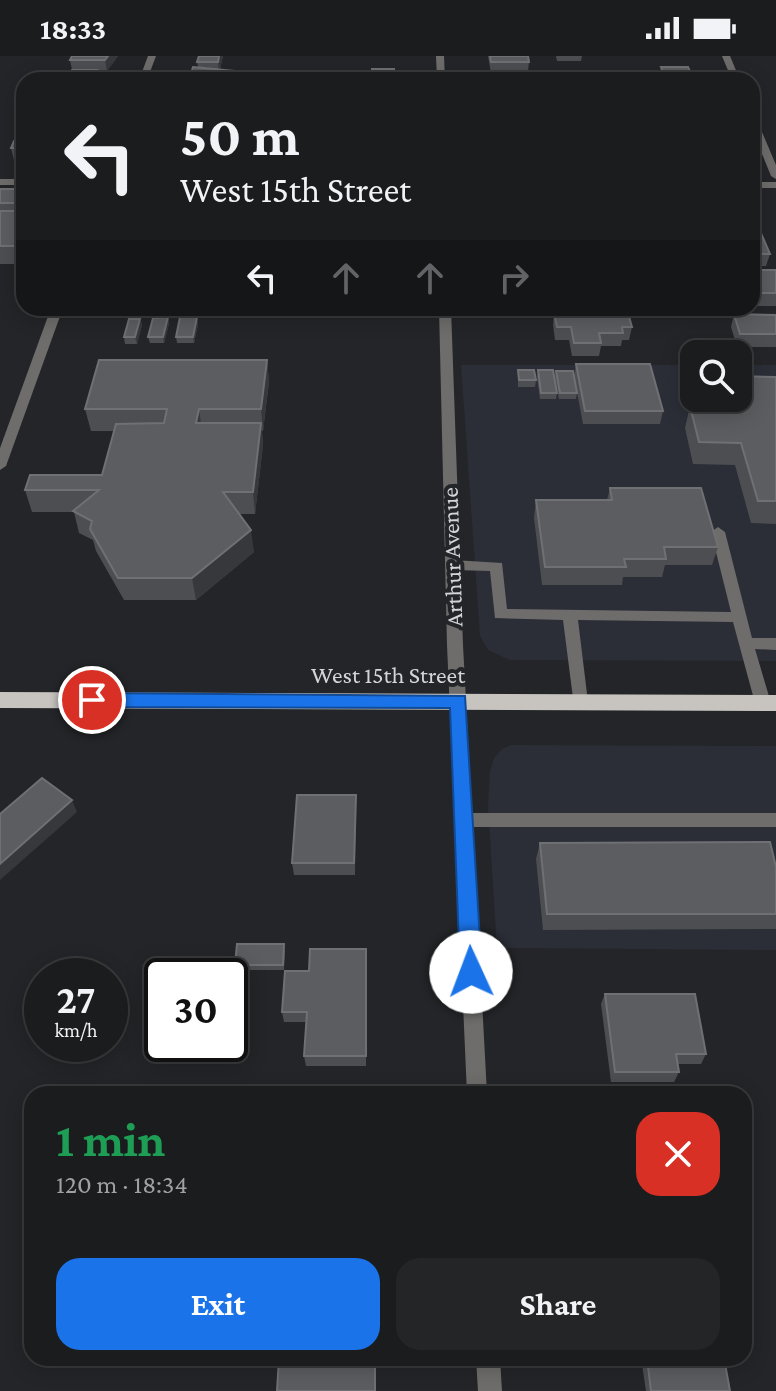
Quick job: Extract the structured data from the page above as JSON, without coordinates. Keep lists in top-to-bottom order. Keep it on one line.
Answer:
{"streets":{"highway":["West 15th Street"],"street":["Arthur Avenue"]},"crossings":[["Arthur Avenue","West 15th Street"]],"page":{"status":"18:33","turn":["50 m","West 15th Street"],"speed":"27 km/h","limit":"30","heading":["1 min","120 m · 18:34"],"buttons":["Exit","Share"]}}
